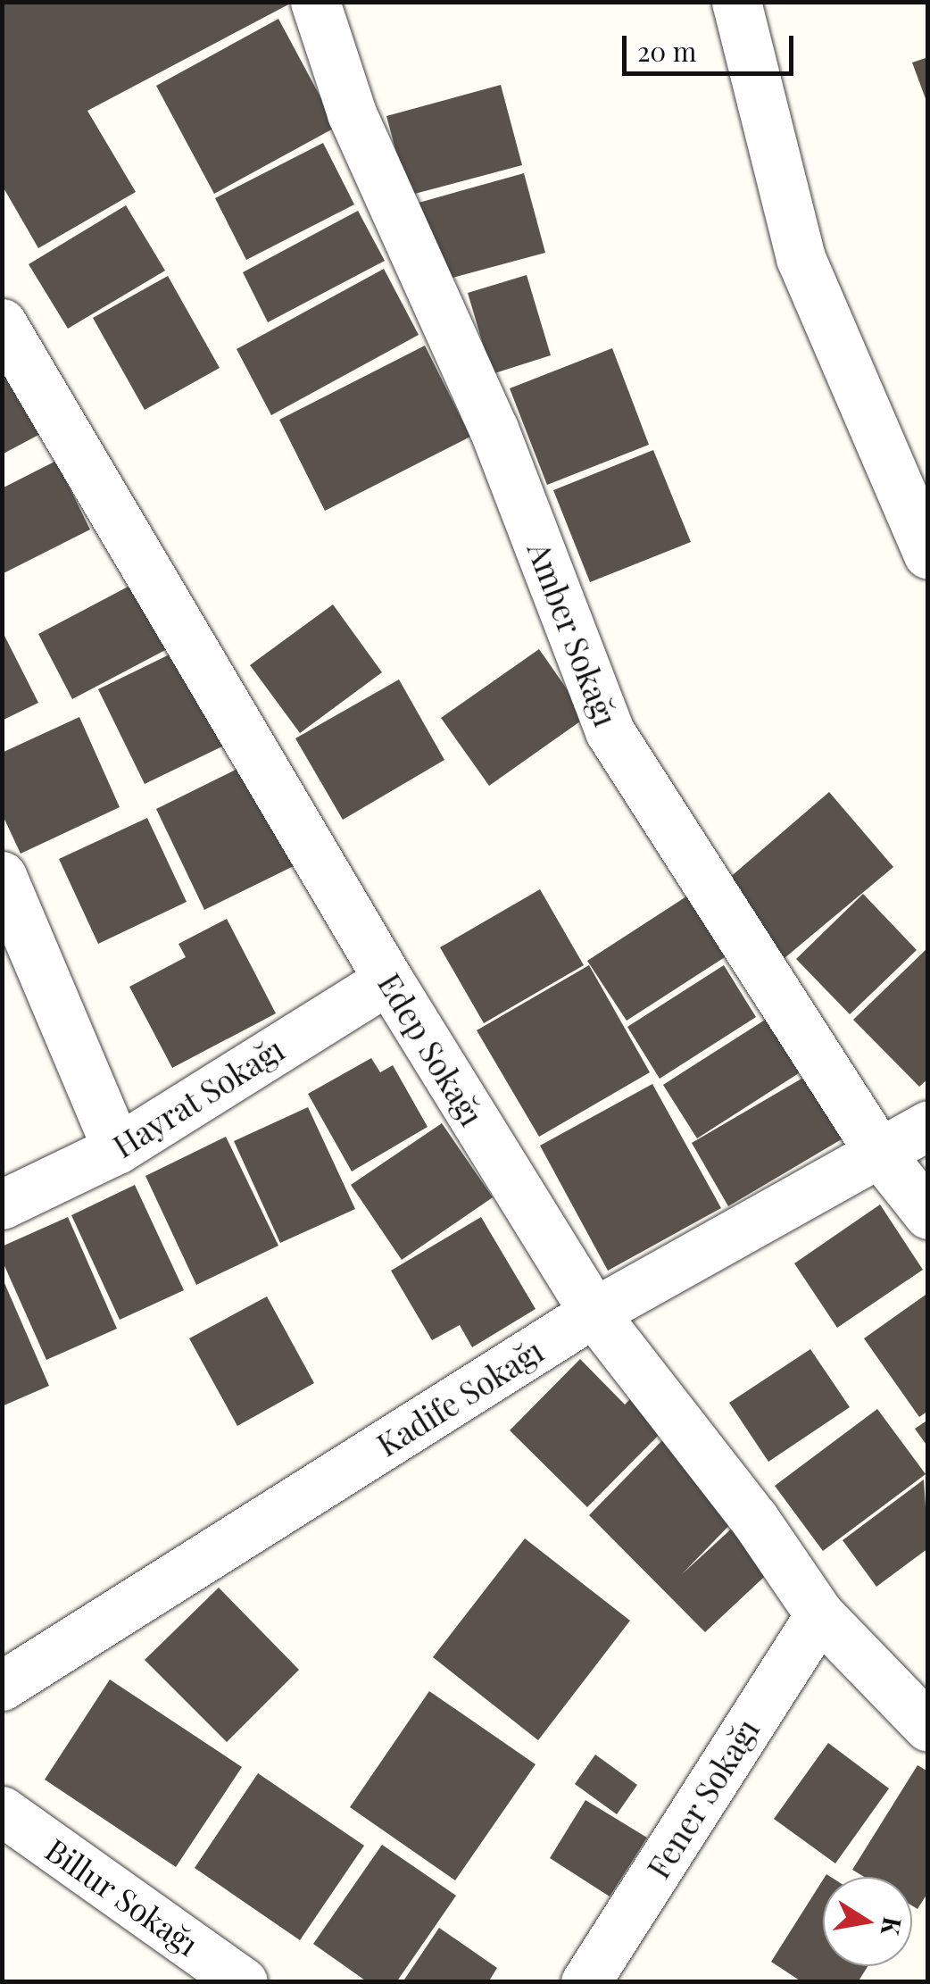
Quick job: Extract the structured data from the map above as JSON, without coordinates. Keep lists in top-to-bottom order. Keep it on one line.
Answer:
{"streets":{"street":["Amber Sokağı","Edep Sokağı","Hayrat Sokağı","Kadife Sokağı","Fener Sokağı","Billur Sokağı"]},"crossings":[["Amber Sokağı","Kadife Sokağı"],["Edep Sokağı","Hayrat Sokağı"],["Edep Sokağı","Kadife Sokağı"],["Edep Sokağı","Fener Sokağı"]],"scale_bar":"20 m","north":"right"}
